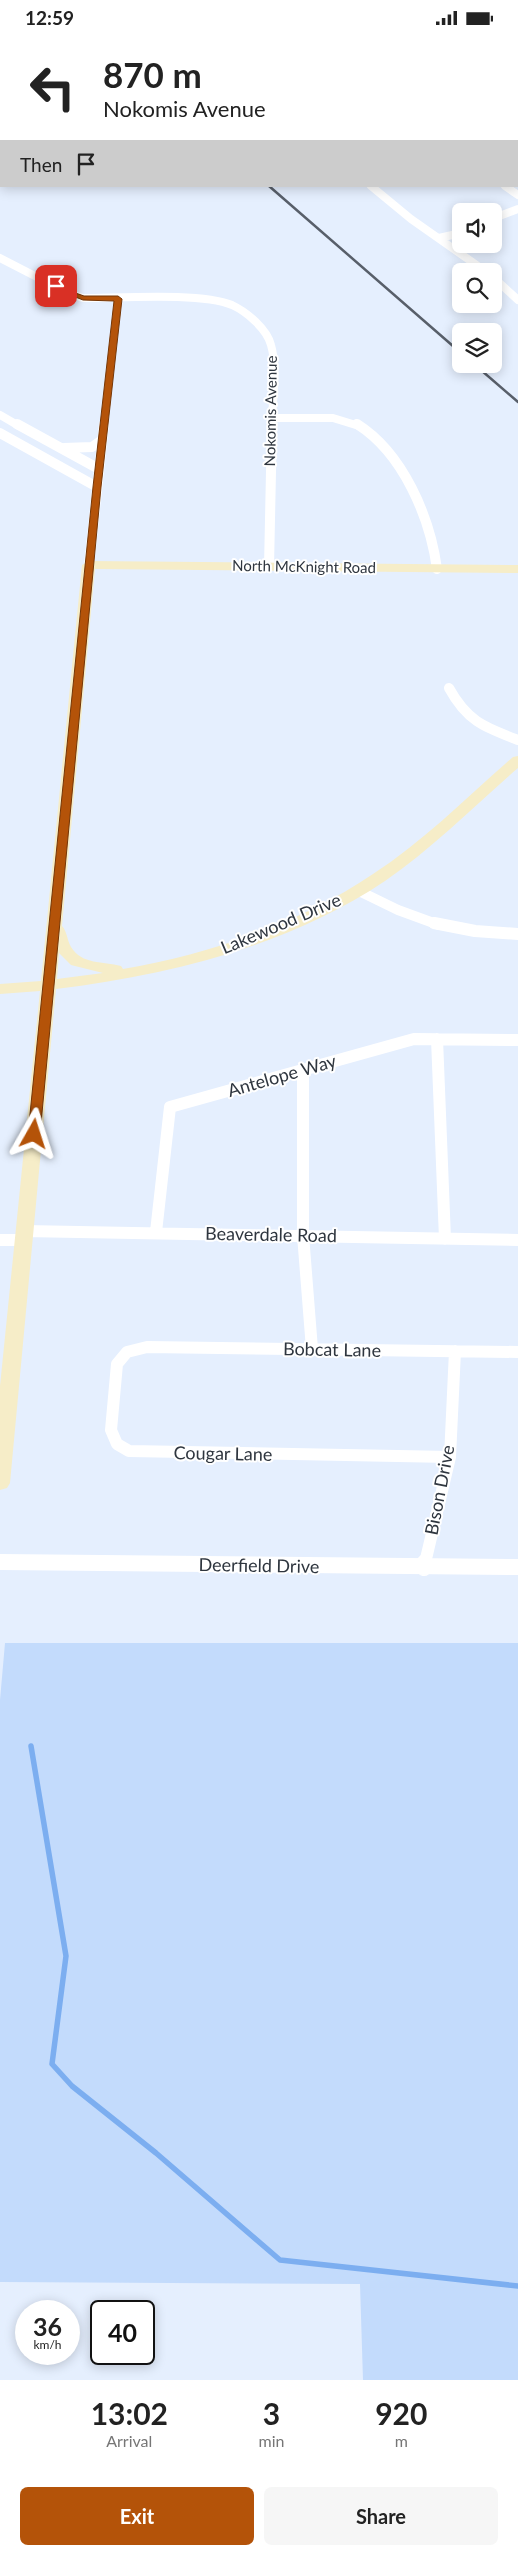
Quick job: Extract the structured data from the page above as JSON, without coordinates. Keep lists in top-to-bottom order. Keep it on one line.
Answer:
{"streets":{"street":["Nokomis Avenue","North McKnight Road","Lakewood Drive","Antelope Way","Beaverdale Road","Bobcat Lane","Cougar Lane","Bison Drive","Deerfield Drive"]},"crossings":[["Nokomis Avenue","North McKnight Road"],["Antelope Way","Beaverdale Road"],["Bobcat Lane","Cougar Lane"],["Bobcat Lane","Bison Drive"],["Cougar Lane","Bison Drive"],["Bison Drive","Deerfield Drive"]],"page":{"status":"12:59","turn":["870 m","Nokomis Avenue"],"then":"Then","speed":"36 km/h","limit":"40","eta":["13:02","Arrival","3","min","920","m"],"buttons":["Exit","Share"]}}
